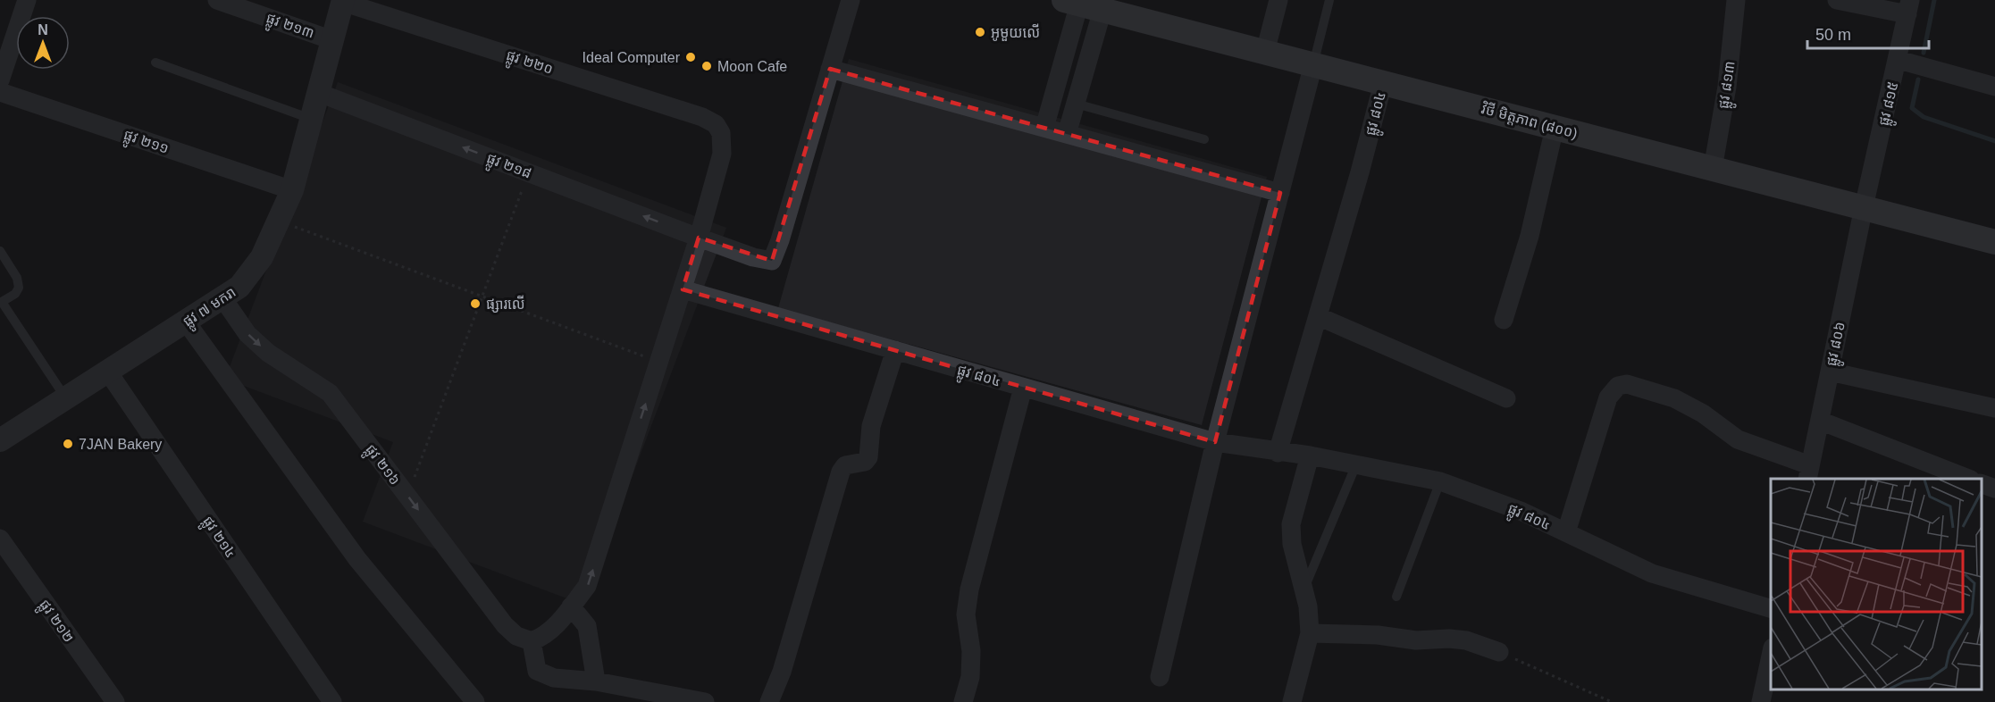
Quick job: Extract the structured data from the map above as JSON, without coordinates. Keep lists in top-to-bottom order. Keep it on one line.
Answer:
{"streets":{"main road":["វិថី មិត្តភាព (៨០០)"],"street":["ផ្លូវ ២១៣","ផ្លូវ ២២០","ផ្លូវ ៨១៣","ផ្លូវ ៨១៥","ផ្លូវ ៨០៤","ផ្លូវ ២១១","ផ្លូវ ២១៨","ផ្លូវ ៧ មករា","ផ្លូវ ៨០៦","ផ្លូវ ២១៦","ផ្លូវ ២១៤","ផ្លូវ ២១២"]},"crossings":[["ផ្លូវ ២១៣","ផ្លូវ ៧ មករា"],["ផ្លូវ ២២០","ផ្លូវ ២១៨"],["ផ្លូវ ២២០","ផ្លូវ ៧ មករា"],["ផ្លូវ ៨១៣","វិថី មិត្តភាព (៨០០)"],["ផ្លូវ ៨១៥","វិថី មិត្តភាព (៨០០)"],["ផ្លូវ ៨១៥","ផ្លូវ ៨០៦"],["ផ្លូវ ៨០៤","វិថី មិត្តភាព (៨០០)"],["វិថី មិត្តភាព (៨០០)","ផ្លូវ ៨០៦"],["ផ្លូវ ២១១","ផ្លូវ ៧ មករា"],["ផ្លូវ ២១៨","ផ្លូវ ៧ មករា"],["ផ្លូវ ៧ មករា","ផ្លូវ ២១៦"],["ផ្លូវ ៧ មករា","ផ្លូវ ២១៤"]],"one_way":["ផ្លូវ ២១៨"],"places":["អូមួយលេី","Ideal Computer","Moon Cafe","ផ្សារលើ","7JAN Bakery"],"scale_bar":"50 m","north":"top"}
